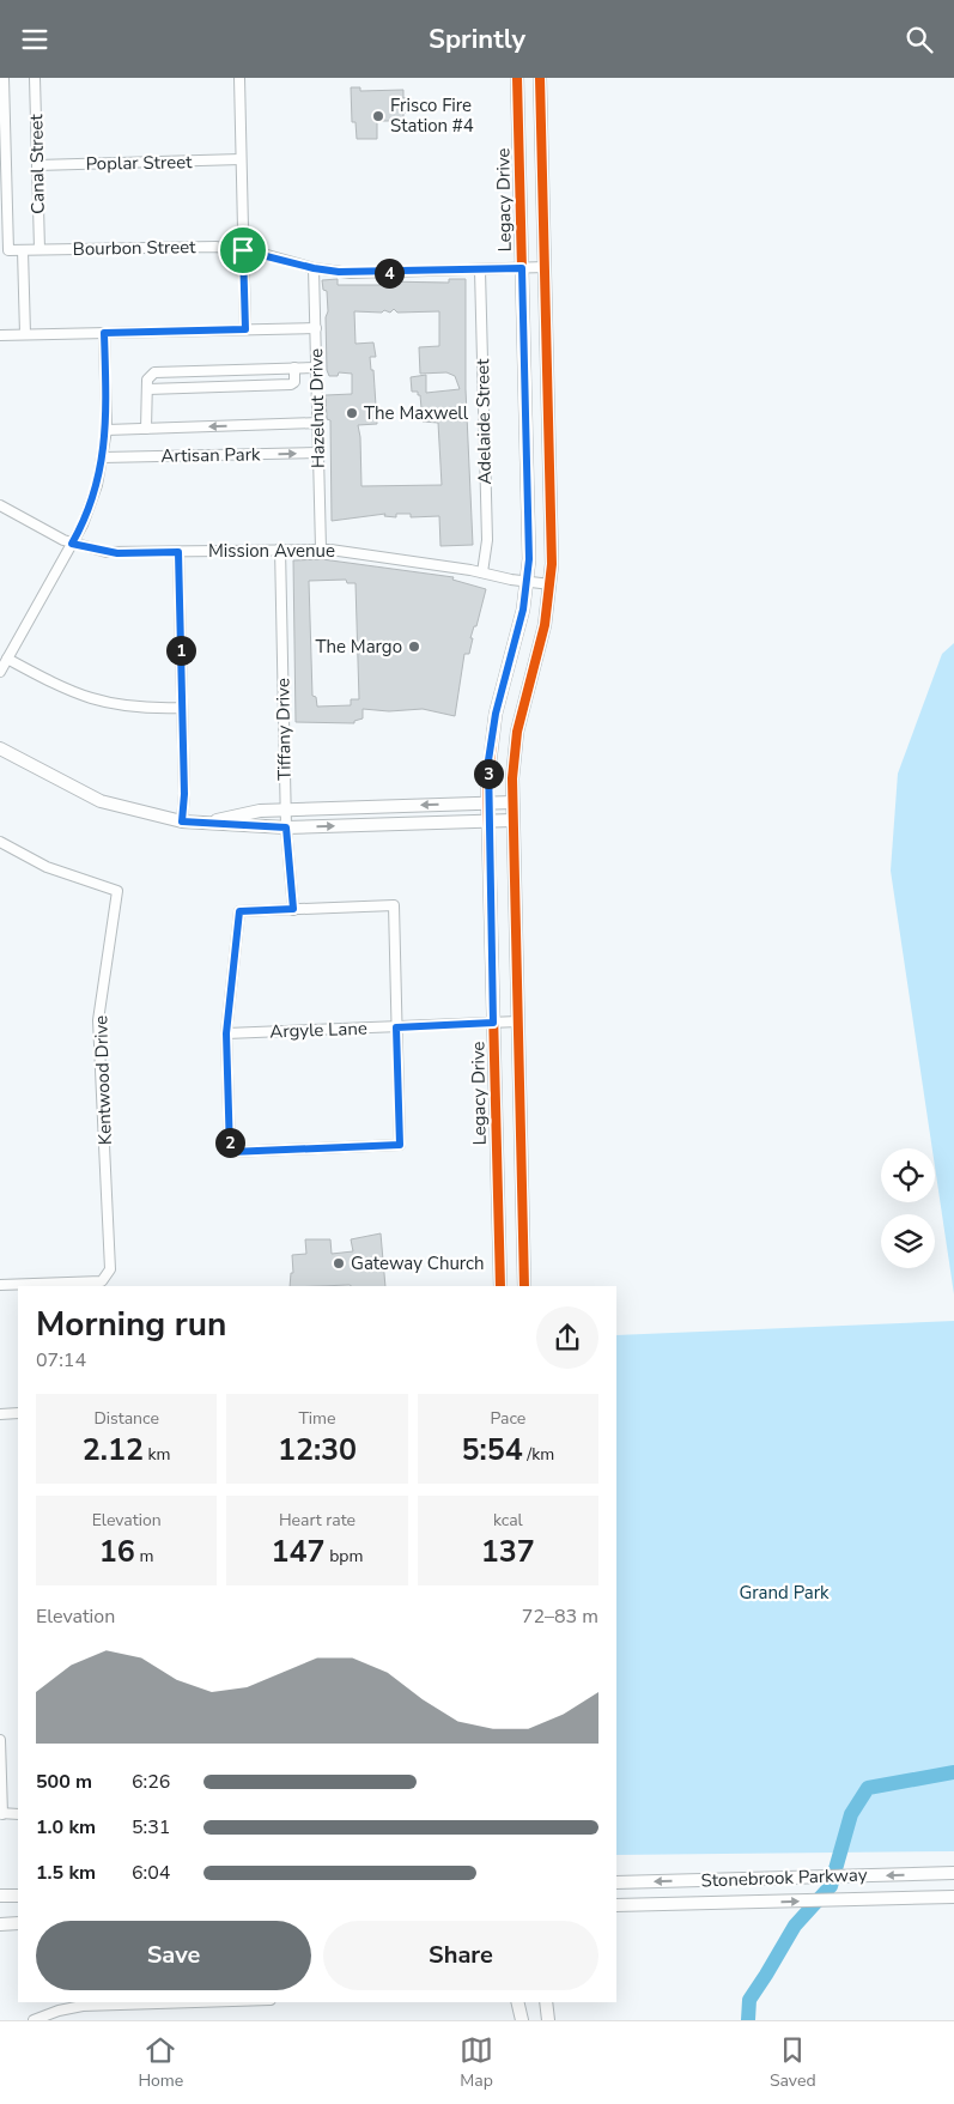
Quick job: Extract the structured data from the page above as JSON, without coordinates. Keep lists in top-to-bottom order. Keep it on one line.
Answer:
{"streets":{"main road":["Legacy Drive","Stonebrook Parkway"],"street":["Poplar Street","Canal Street","Bourbon Street","Hazelnut Drive","Adelaide Street","Artisan Park","Mission Avenue","Tiffany Drive","Argyle Lane","Kentwood Drive"]},"crossings":[["Poplar Street","Canal Street"],["Canal Street","Bourbon Street"],["Legacy Drive","Bourbon Street"],["Legacy Drive","Mission Avenue"],["Legacy Drive","Argyle Lane"],["Bourbon Street","Hazelnut Drive"],["Bourbon Street","Adelaide Street"],["Hazelnut Drive","Artisan Park"],["Hazelnut Drive","Mission Avenue"],["Adelaide Street","Mission Avenue"],["Mission Avenue","Tiffany Drive"]],"parks":["Grand Park"],"places":["Frisco Fire Station #4","The Maxwell","The Margo","Gateway Church"],"page":{"header":"Sprintly","pins":["4","1","3","2"],"heading":["Morning run","07:14"],"stats":[["Distance","2.12 km"],["Time","12:30"],["Pace","5:54 /km"],["Elevation","16 m"],["Heart rate","147 bpm"],["kcal","137"]],"chart":["Elevation","72–83 m"],"list":[{"name":"500 m","note":"6:26"},{"name":"1.0 km","note":"5:31"},{"name":"1.5 km","note":"6:04"}],"buttons":["Save","Share"],"tabs":["Home","Map","Saved"]}}
